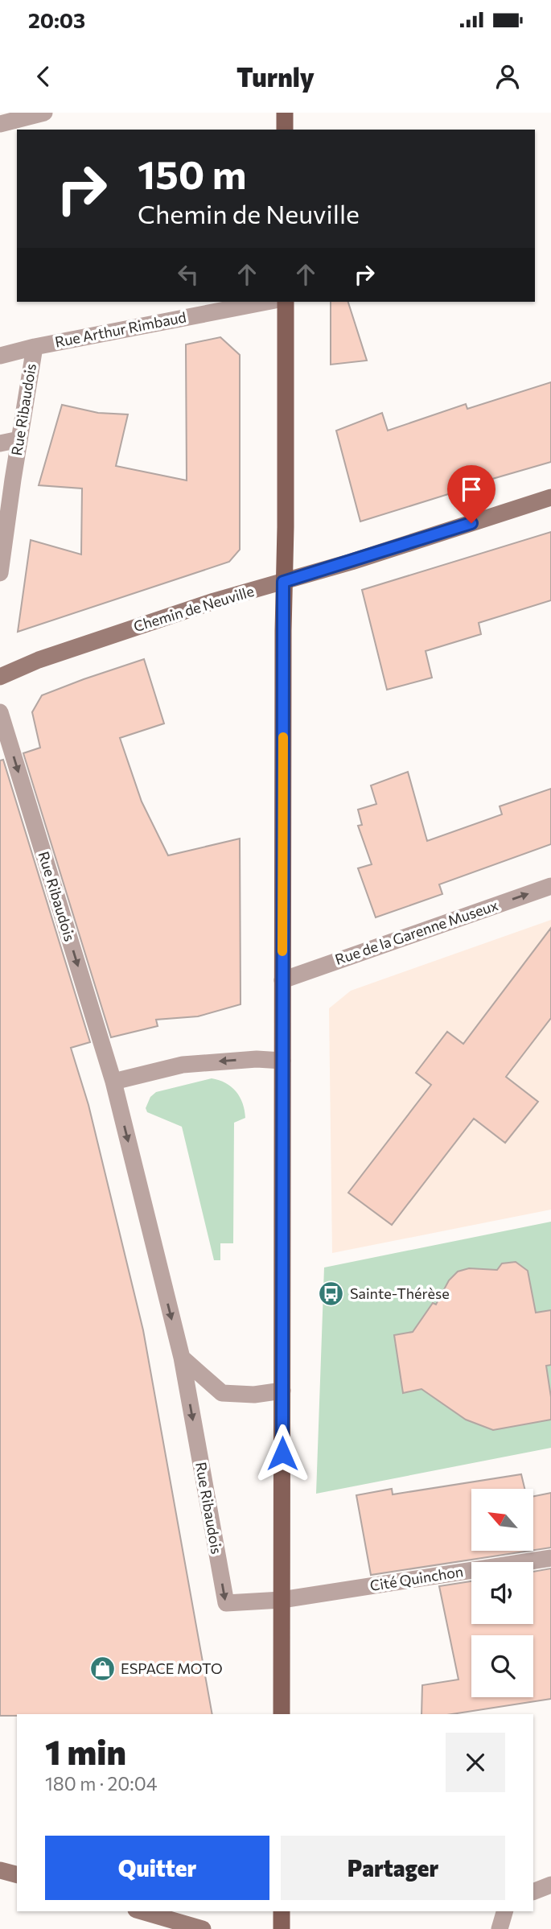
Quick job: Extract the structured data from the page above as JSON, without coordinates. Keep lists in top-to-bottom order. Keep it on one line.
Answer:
{"streets":{"main road":["Chemin de Neuville"],"street":["Rue Arthur Rimbaud","Rue Ribaudois","Rue de la Garenne Museux","Cité Quinchon"]},"crossings":[["Rue Arthur Rimbaud","Rue Ribaudois"],["Rue Ribaudois","Cité Quinchon"]],"one_way":["Rue Ribaudois","Rue de la Garenne Museux"],"places":{"bus stop":["Sainte-Thérèse"],"shop":["ESPACE MOTO"]},"north":"top left","page":{"status":"20:03","header":"Turnly","turn":["150 m","Chemin de Neuville"],"heading":["1 min","180 m · 20:04"],"buttons":["Quitter","Partager"]}}
